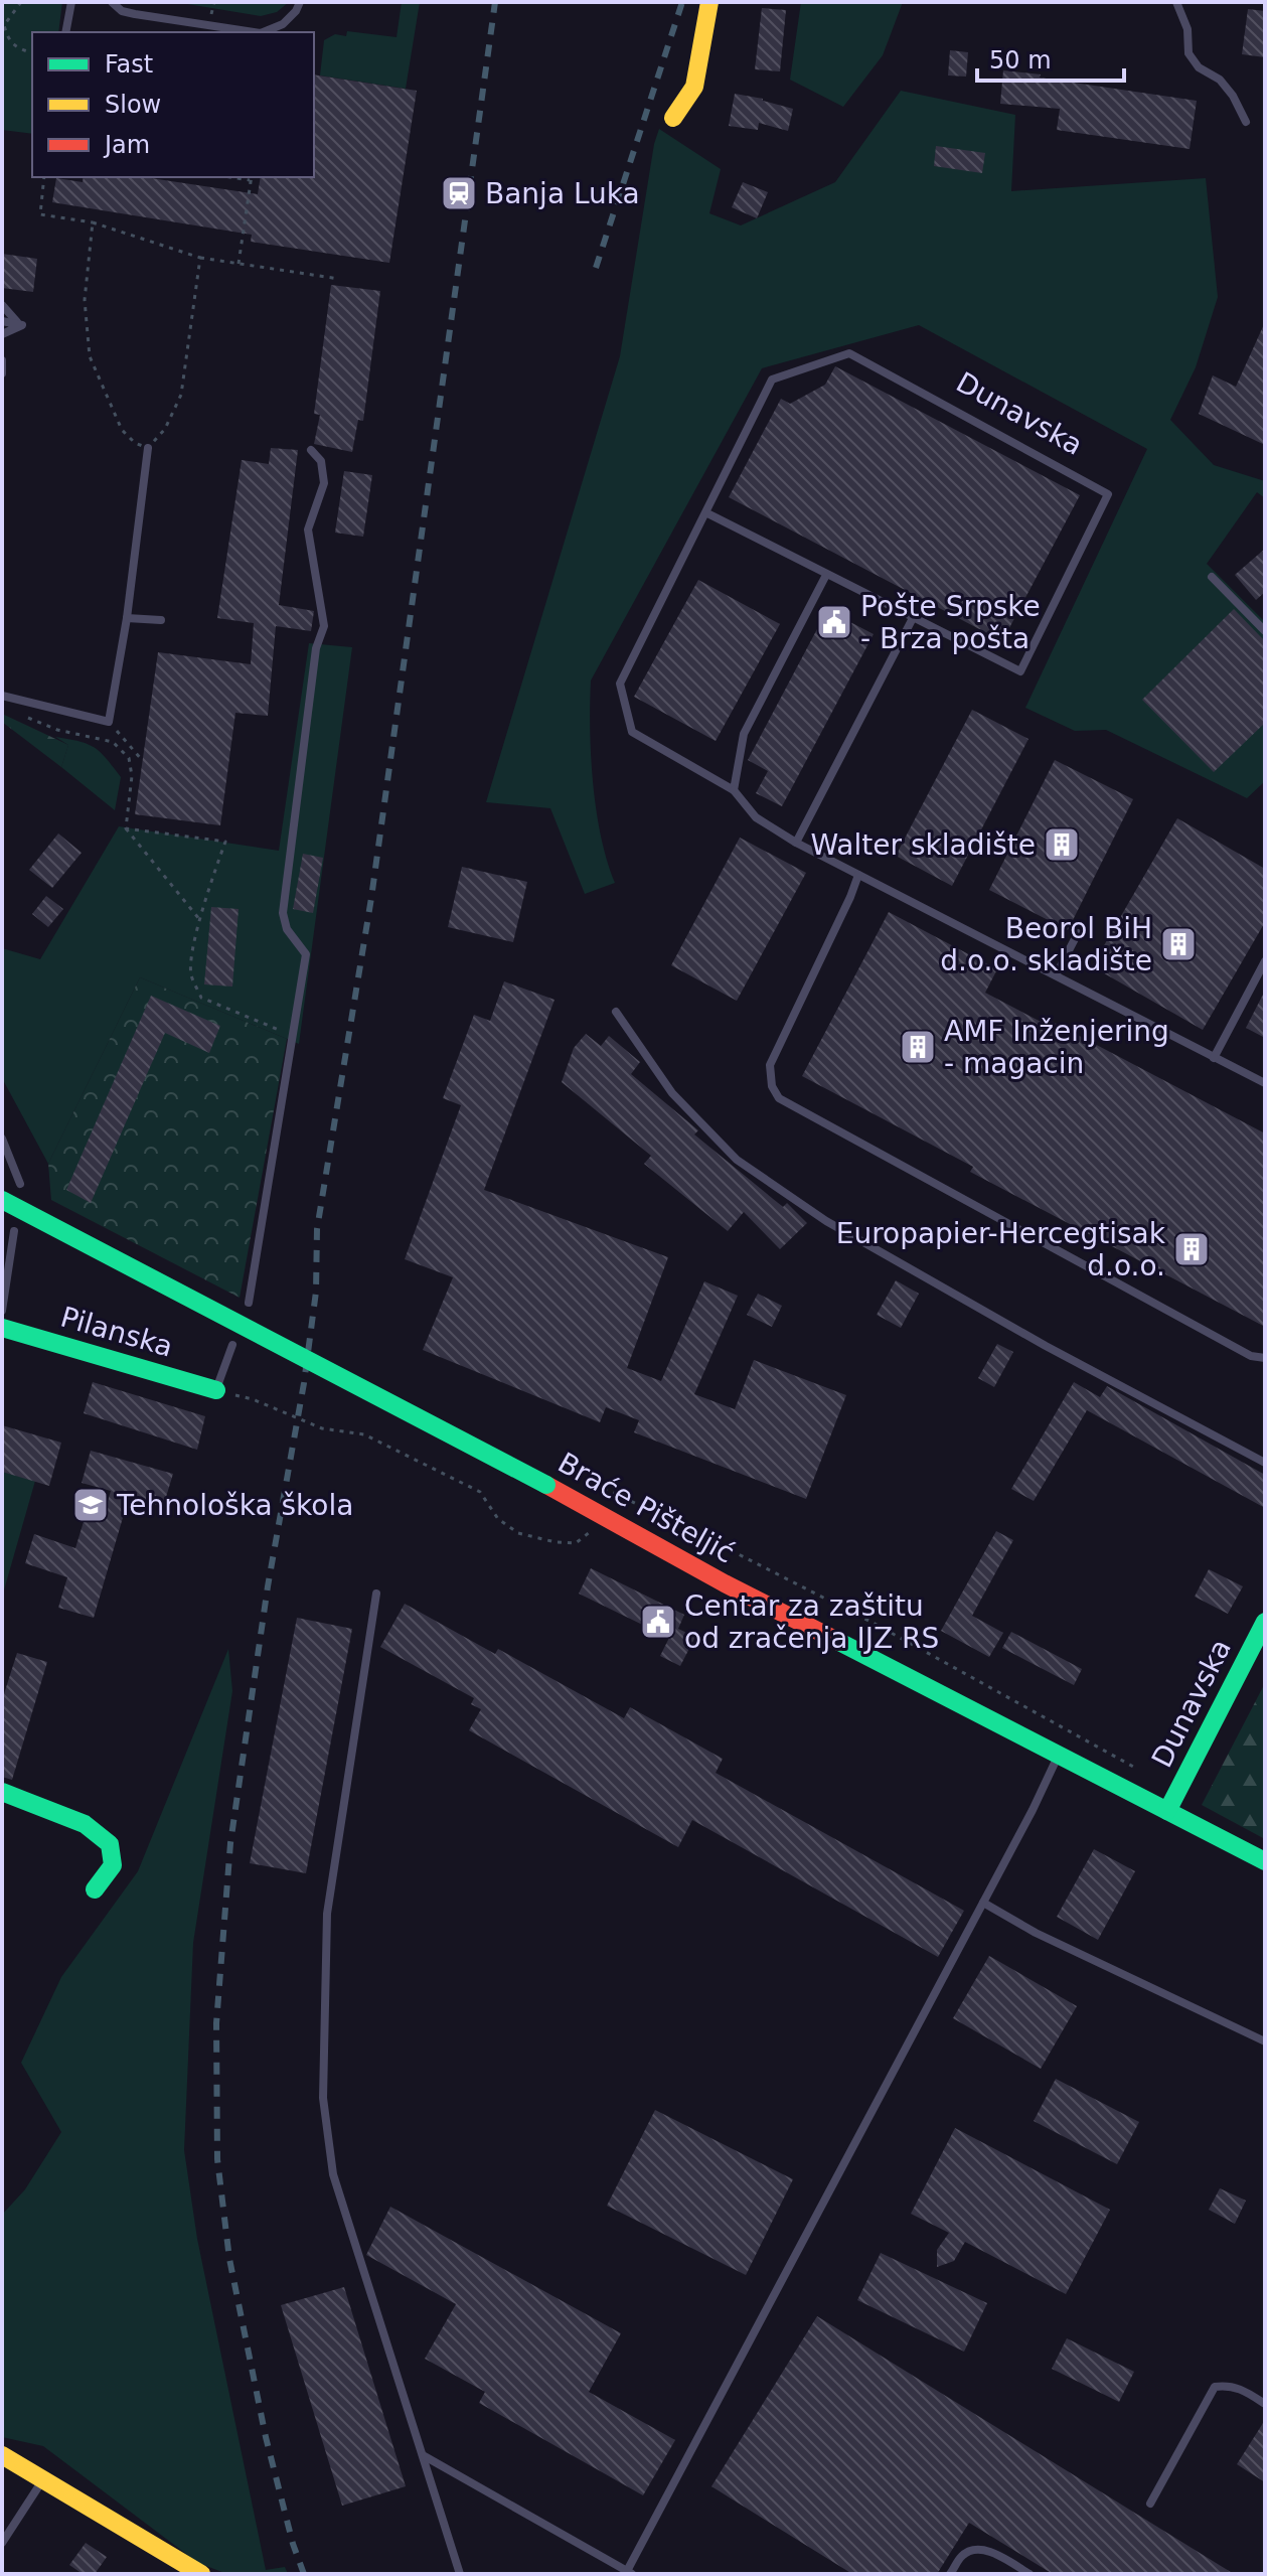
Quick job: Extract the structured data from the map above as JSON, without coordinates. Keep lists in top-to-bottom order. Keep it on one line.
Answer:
{"streets":{"street":["Dunavska","Pilanska","Braće Pišteljić"]},"crossings":[["Dunavska","Braće Pišteljić"]],"places":{"station":["Banja Luka"],"public building":["Pošte Srpske - Brza pošta","Centar za zaštitu od zračenja IJZ RS"],"building":["Walter skladište","Beorol BiH d.o.o. skladište","AMF Inženjering - magacin","Europapier-Hercegtisak d.o.o."],"school or university":["Tehnološka škola"]},"legend":["Fast","Slow","Jam"],"scale_bar":"50 m"}
